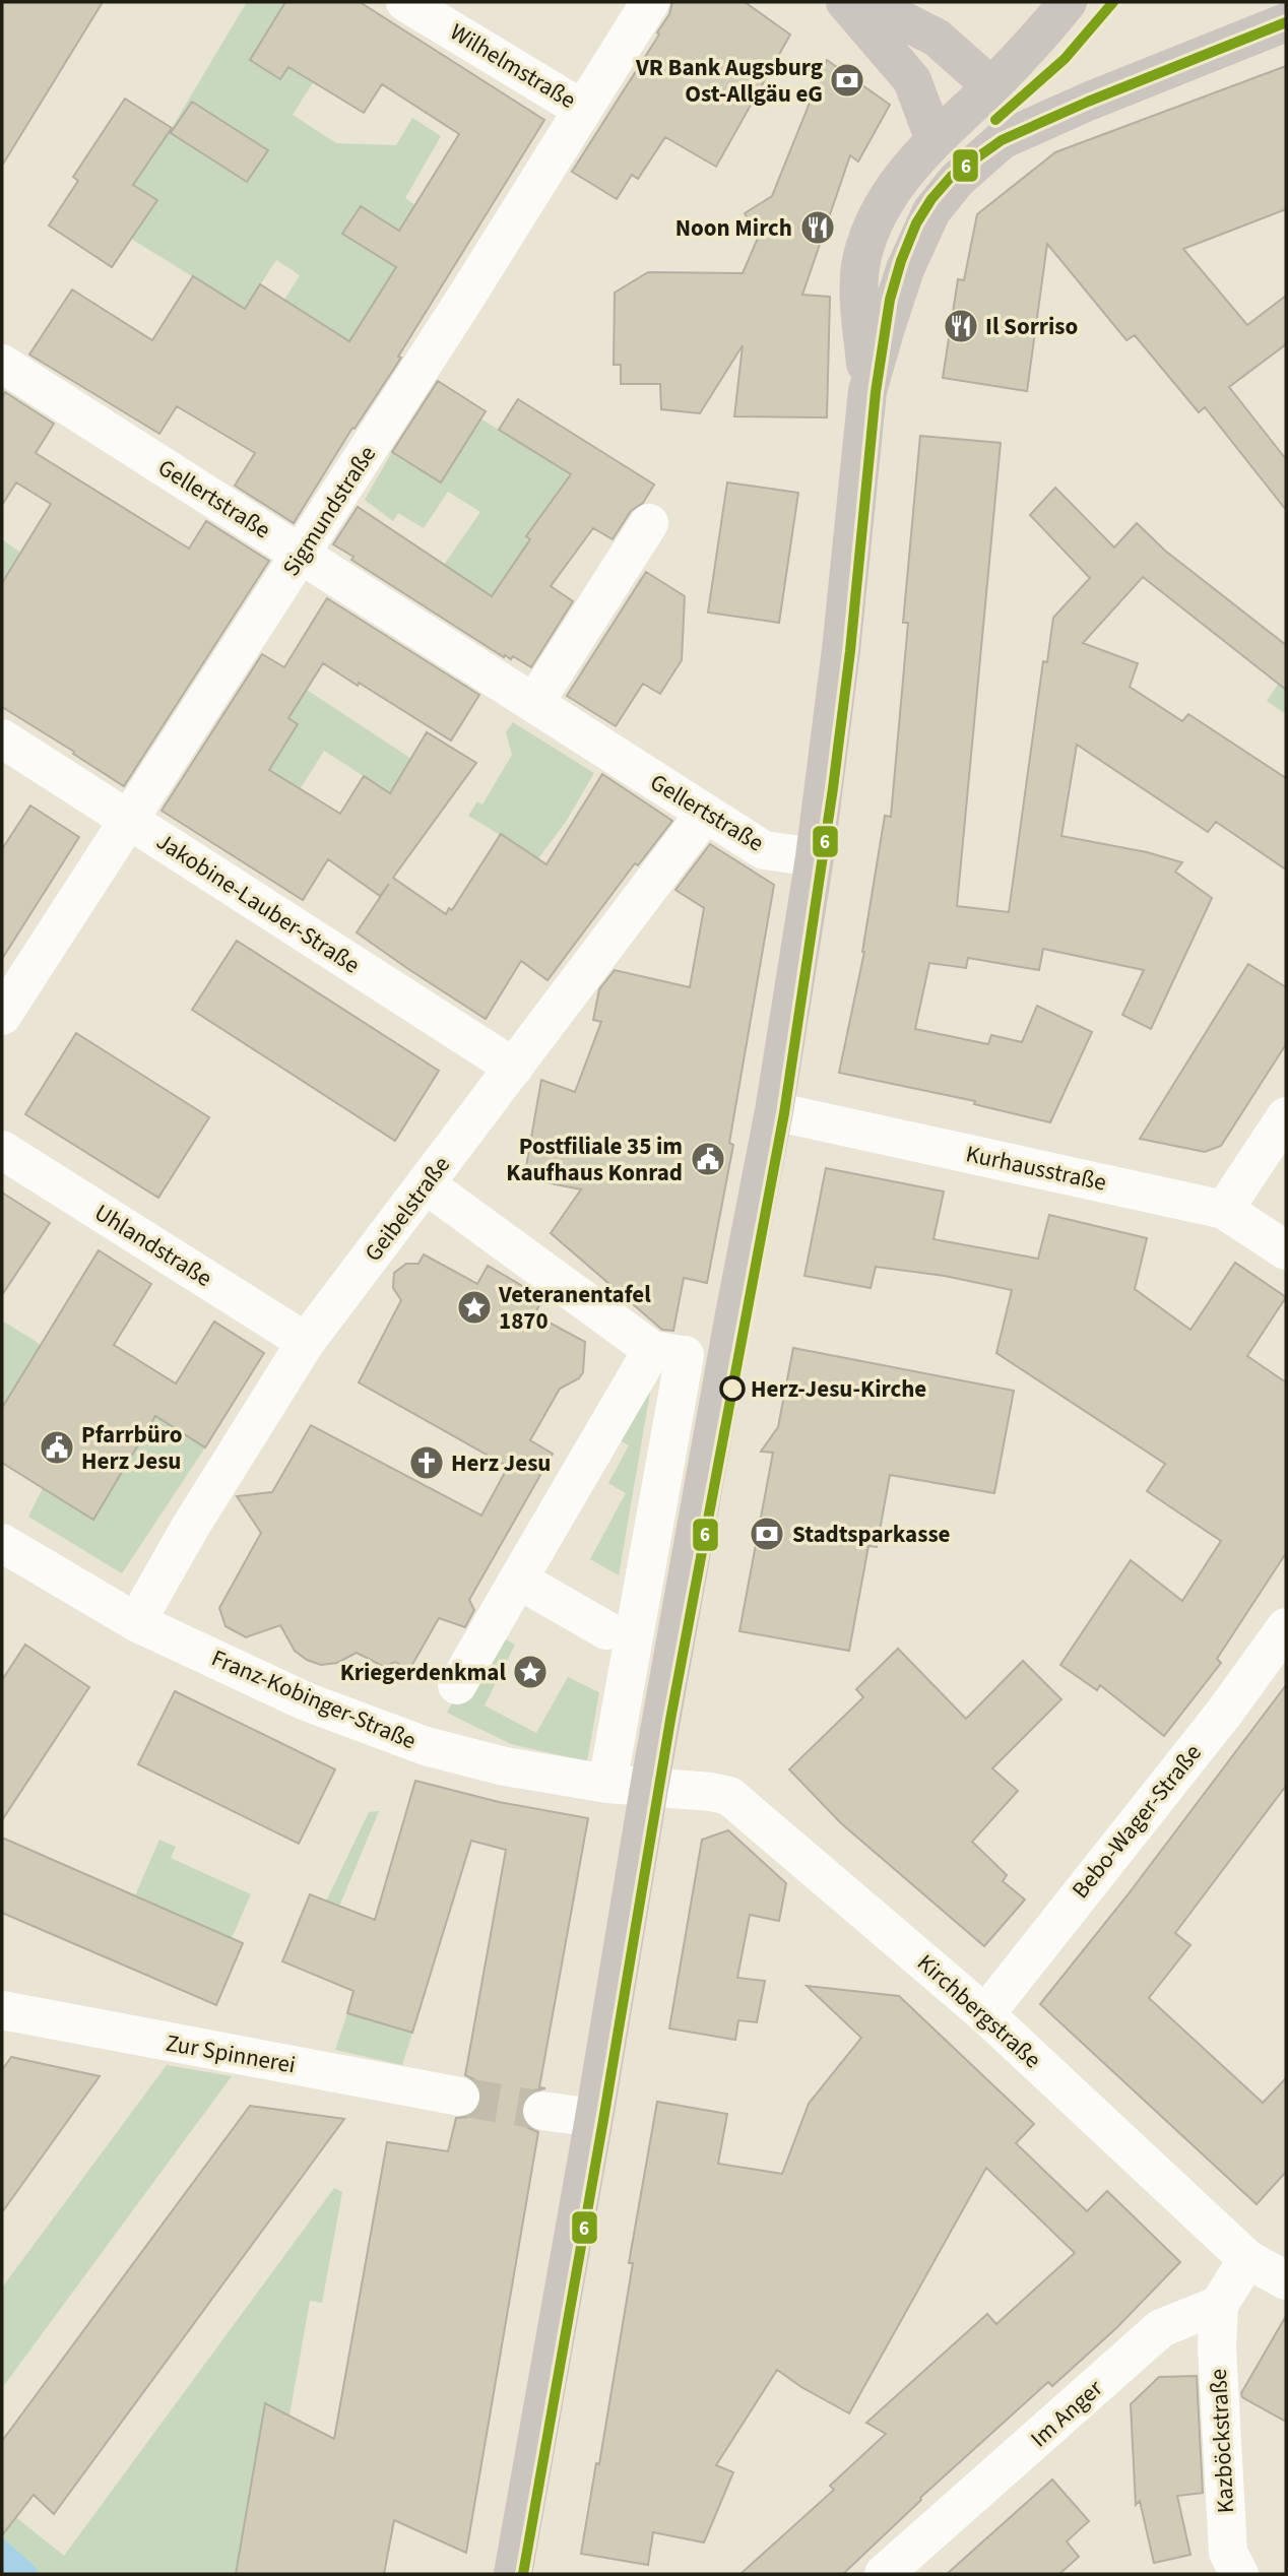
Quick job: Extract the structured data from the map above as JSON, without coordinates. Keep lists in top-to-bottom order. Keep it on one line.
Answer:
{"streets":{"street":["Wilhelmstraße","Gellertstraße","Sigmundstraße","Jakobine-Lauber-Straße","Kurhausstraße","Geibelstraße","Uhlandstraße","Franz-Kobinger-Straße","Bebo-Wager-Straße","Kirchbergstraße","Zur Spinnerei","Im Anger","Kazböckstraße"]},"crossings":[["Wilhelmstraße","Sigmundstraße"],["Gellertstraße","Sigmundstraße"],["Gellertstraße","Geibelstraße"],["Sigmundstraße","Jakobine-Lauber-Straße"],["Jakobine-Lauber-Straße","Geibelstraße"],["Geibelstraße","Uhlandstraße"],["Geibelstraße","Franz-Kobinger-Straße"],["Franz-Kobinger-Straße","Kirchbergstraße"],["Bebo-Wager-Straße","Kirchbergstraße"],["Im Anger","Kazböckstraße"]],"places":{"bank":["VR Bank Augsburg Ost-Allgäu eG","Stadtsparkasse"],"restaurant":["Noon Mirch","Il Sorriso"],"public building":["Postfiliale 35 im Kaufhaus Konrad","Pfarrbüro Herz Jesu"],"place":["Veteranentafel 1870","Kriegerdenkmal"],"other":["Herz-Jesu-Kirche"],"church":["Herz Jesu"]},"lines":["transit line 6"]}
